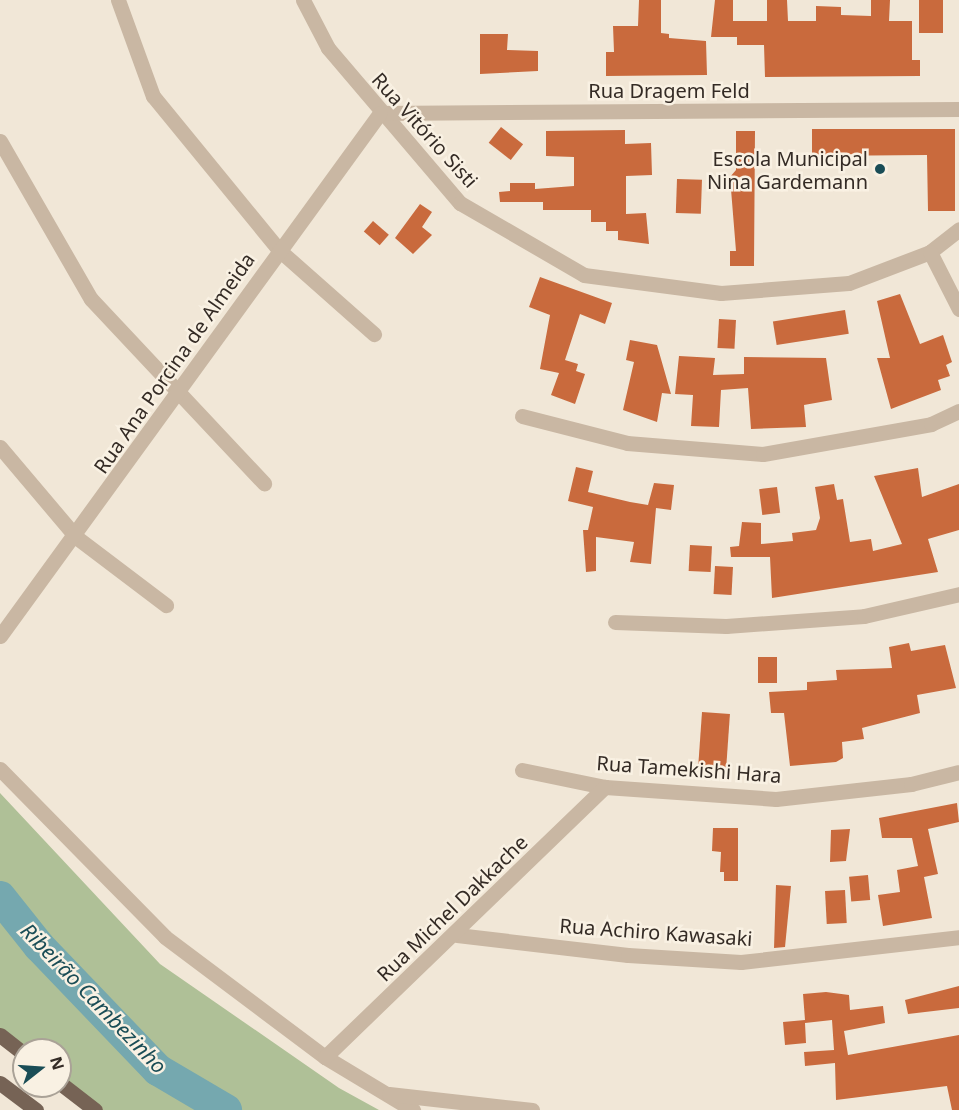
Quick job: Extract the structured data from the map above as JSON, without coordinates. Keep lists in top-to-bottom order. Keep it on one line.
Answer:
{"streets":{"street":["Rua Dragem Feld","Rua Vitório Sisti","Rua Ana Porcina de Almeida","Rua Tamekishi Hara","Rua Michel Dakkache","Rua Achiro Kawasaki"]},"crossings":[["Rua Dragem Feld","Rua Vitório Sisti"],["Rua Dragem Feld","Rua Ana Porcina de Almeida"],["Rua Vitório Sisti","Rua Ana Porcina de Almeida"],["Rua Tamekishi Hara","Rua Michel Dakkache"],["Rua Michel Dakkache","Rua Achiro Kawasaki"]],"water":["Ribeirão Cambezinho"],"places":["Escola Municipal Nina Gardemann"],"north":"right"}
